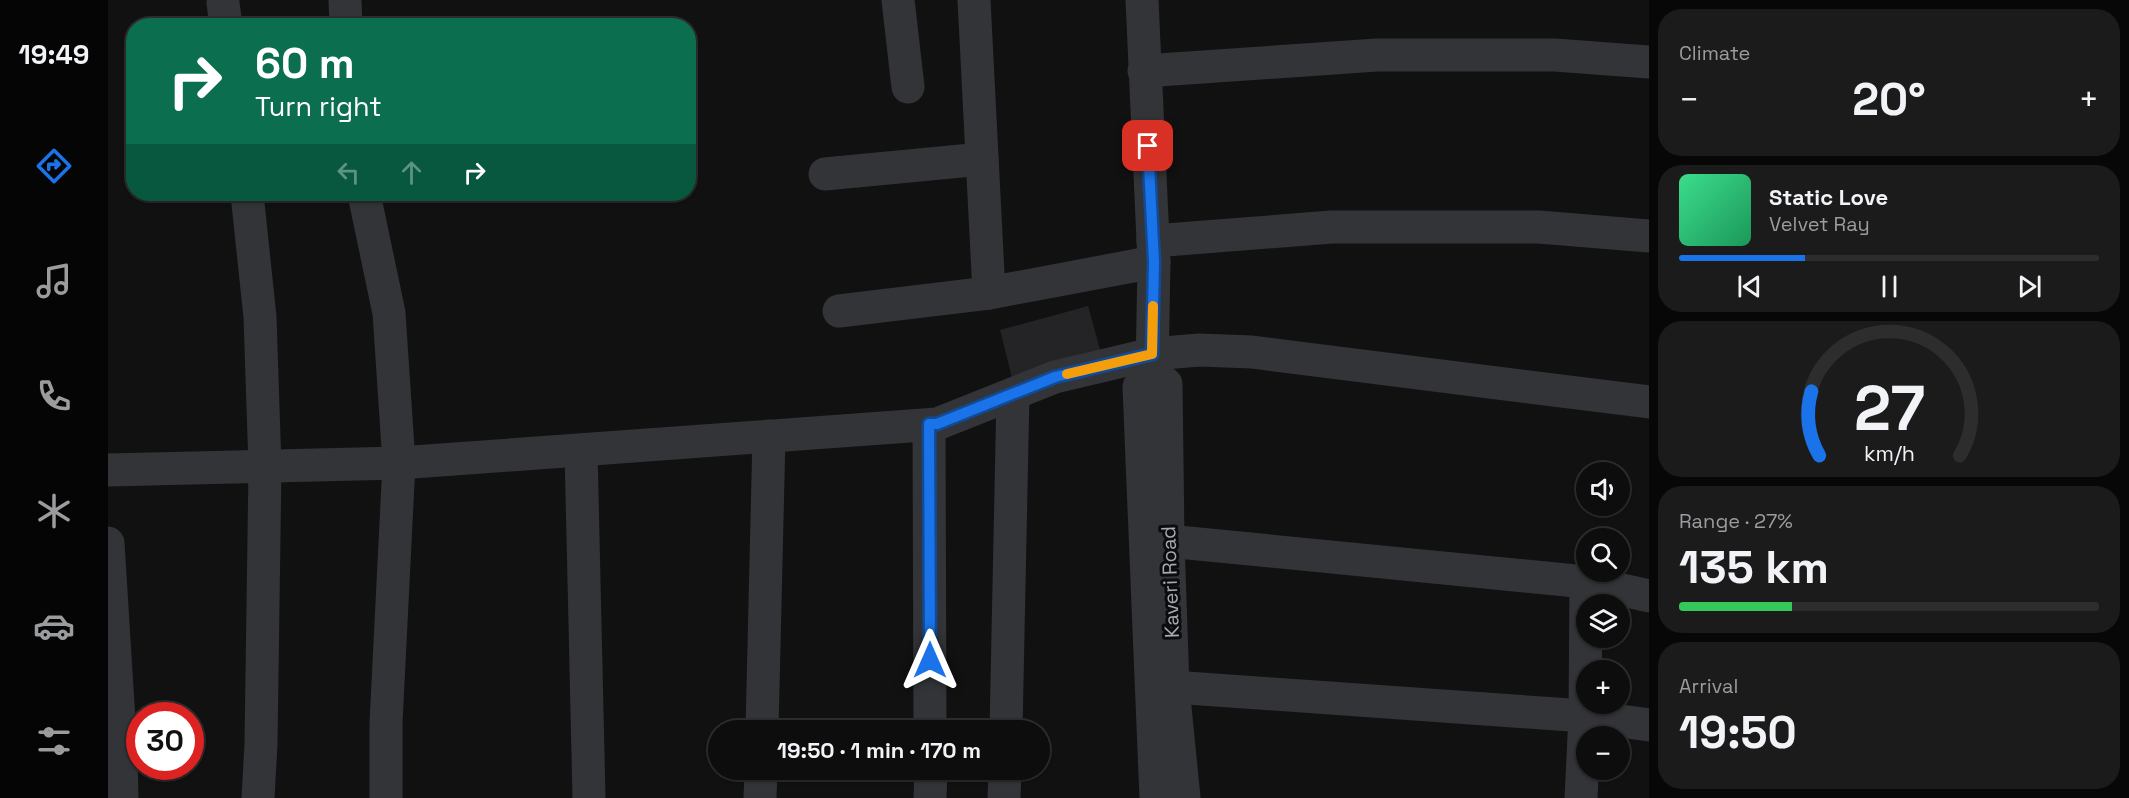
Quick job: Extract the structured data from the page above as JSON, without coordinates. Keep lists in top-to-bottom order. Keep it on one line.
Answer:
{"streets":{"street":["Kaveri Road"]},"page":{"tabs":"19:49","tile":["Climate",["Range · 27%","135 km"],["Arrival","19:50"]],"turn":["60 m","Turn right"],"heat":["−","20°","+"],"song":["Static Love","Velvet Ray"],"map_buttons":["+","−"],"limit":"30","trip":"19:50 · 1 min · 170 m","gauge":["27","km/h"]}}
